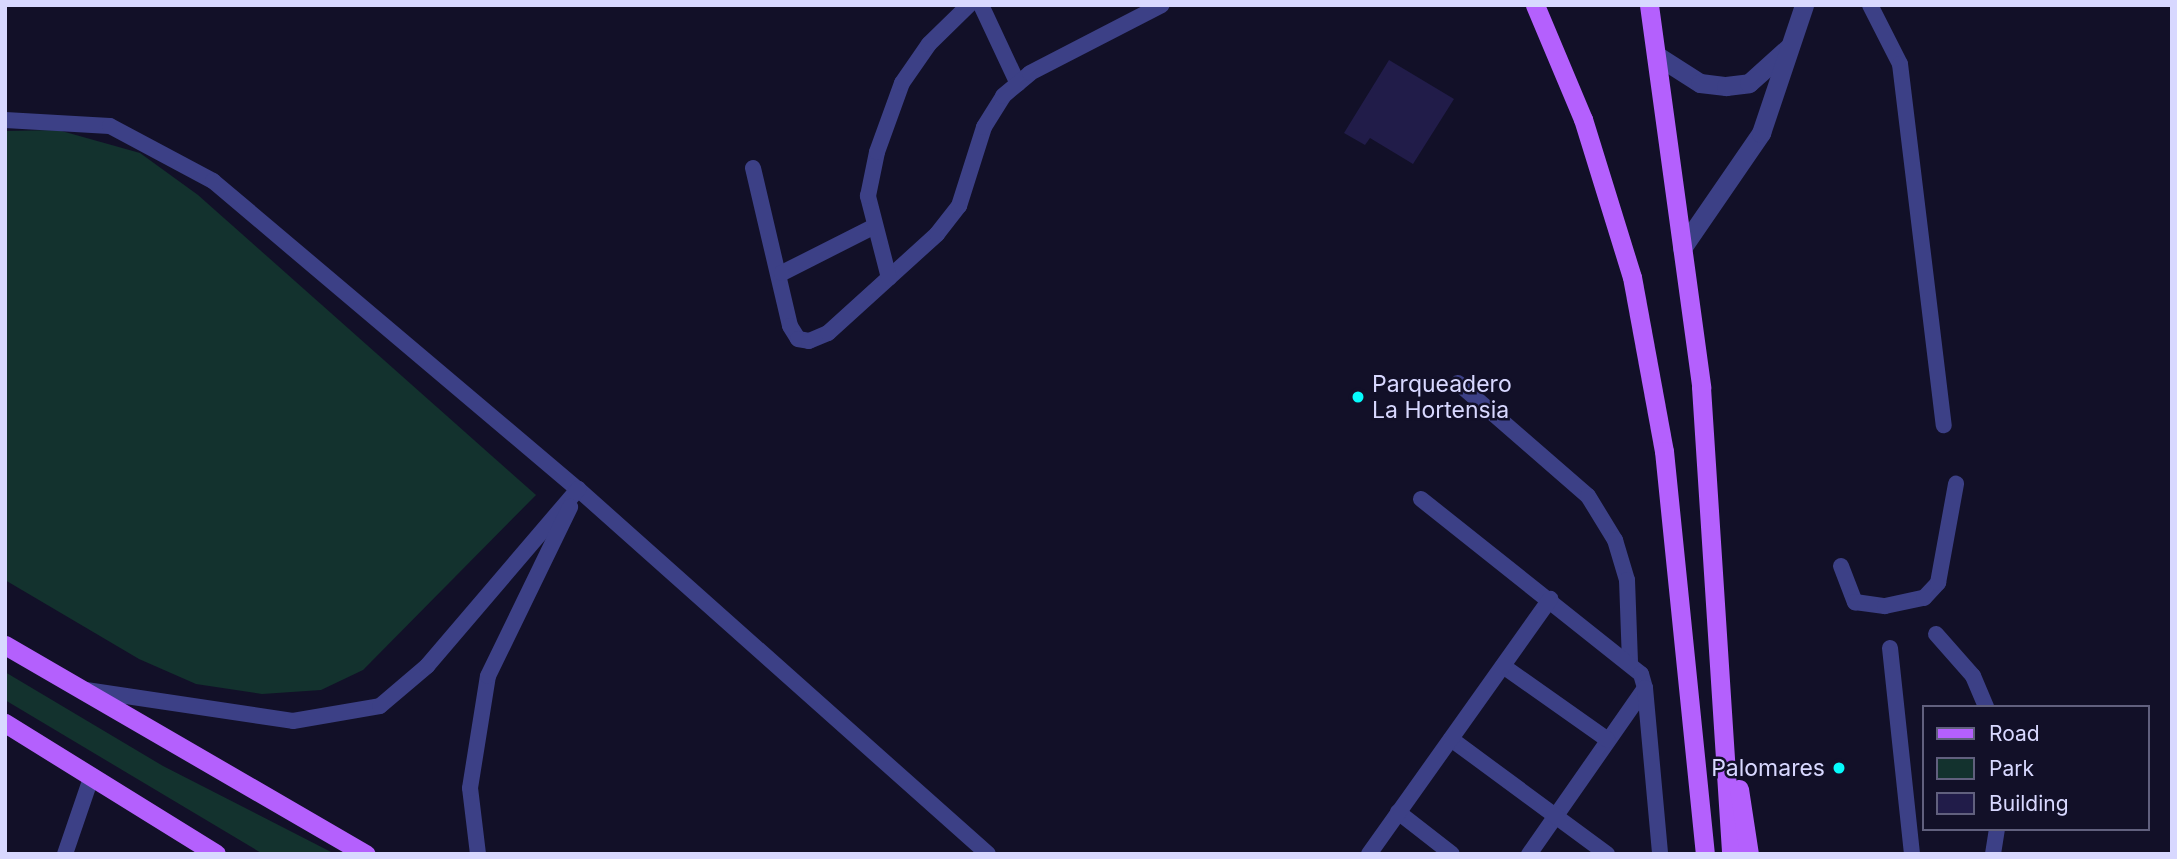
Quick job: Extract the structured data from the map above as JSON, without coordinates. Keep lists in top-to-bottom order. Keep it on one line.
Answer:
{"places":["Parqueadero La Hortensia","Palomares"],"legend":["Road","Park","Building"]}
